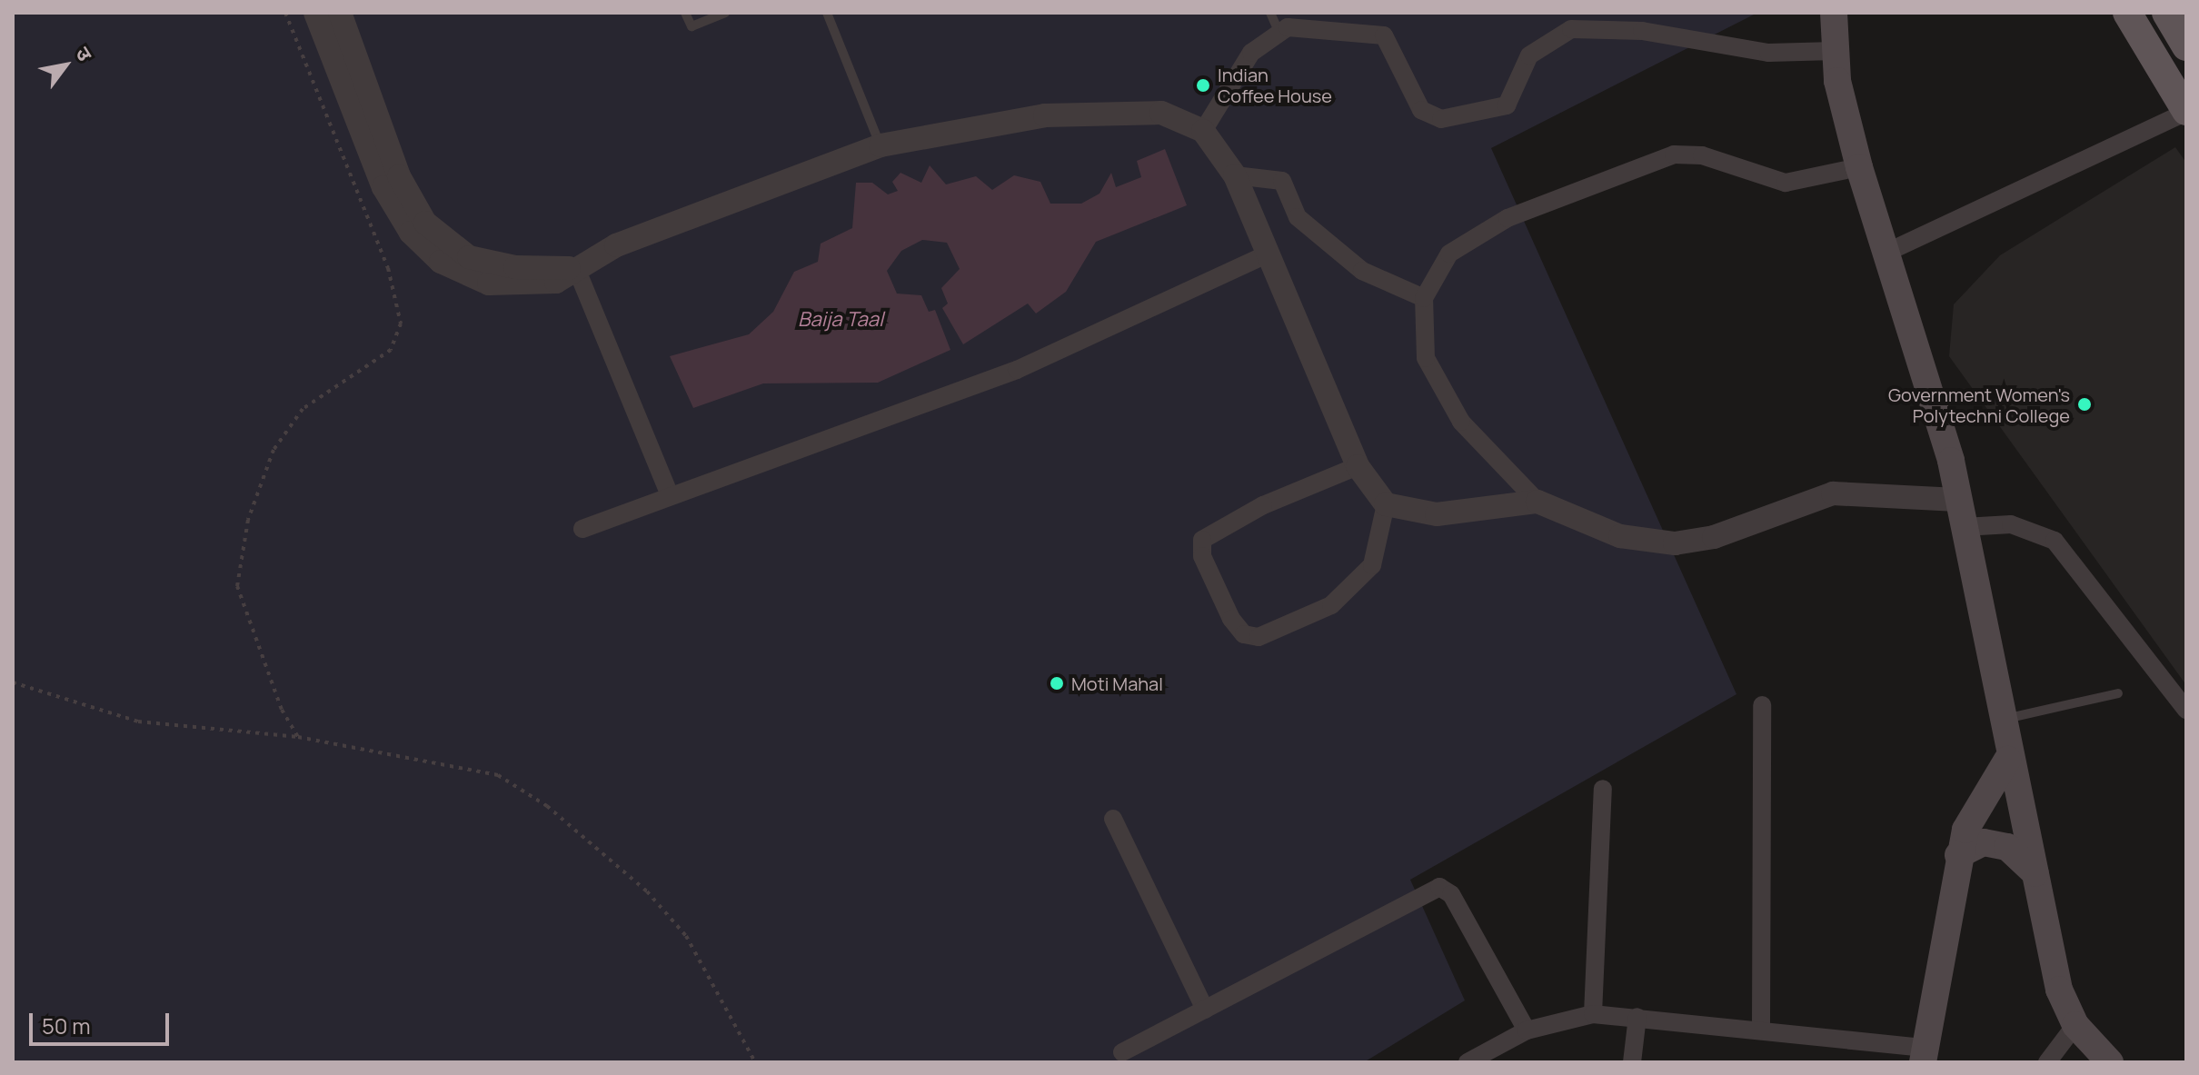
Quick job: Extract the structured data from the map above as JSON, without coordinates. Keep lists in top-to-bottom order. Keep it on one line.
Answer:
{"water":["Baija Taal"],"places":["Indian Coffee House","Government Women's Polytechni College","Moti Mahal"],"scale_bar":"50 m","north":"top right"}
